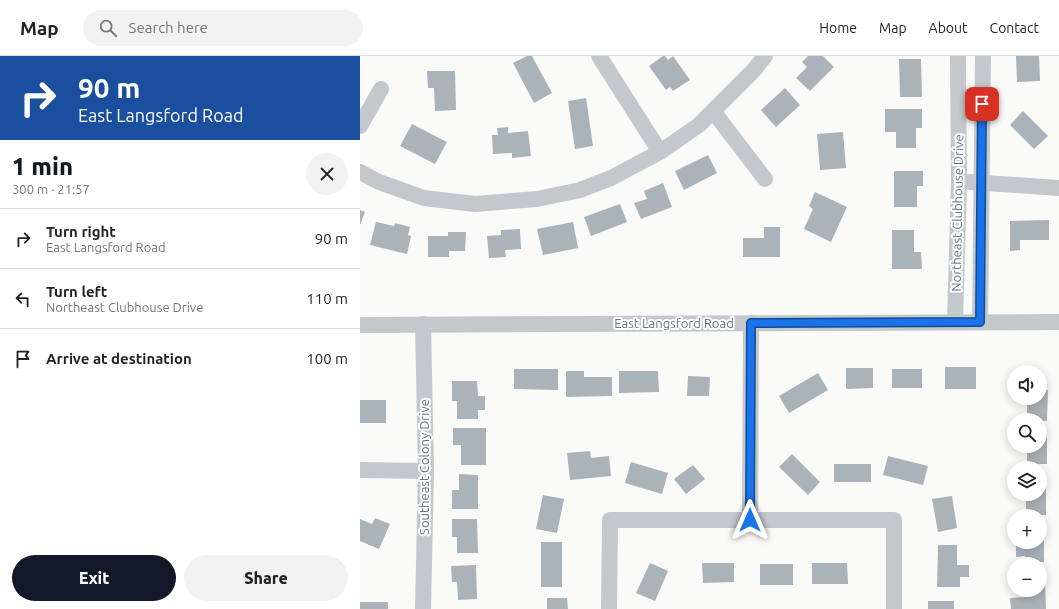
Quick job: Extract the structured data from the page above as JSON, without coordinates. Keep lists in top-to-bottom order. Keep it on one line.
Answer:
{"streets":{"street":["Northeast Clubhouse Drive","East Langsford Road","Southeast Colony Drive"]},"crossings":[["Northeast Clubhouse Drive","East Langsford Road"],["East Langsford Road","Southeast Colony Drive"]],"page":{"header":"Map","search":"Search here","nav":["Home","Map","About","Contact"],"turn":["90 m","East Langsford Road"],"heading":["1 min","300 m · 21:57"],"list":[{"name":"Turn right","note":"East Langsford Road","value":"90 m"},{"name":"Turn left","note":"Northeast Clubhouse Drive","value":"110 m"},{"name":"Arrive at destination","value":"100 m"}],"map_buttons":["+","−"],"buttons":["Exit","Share"]}}
